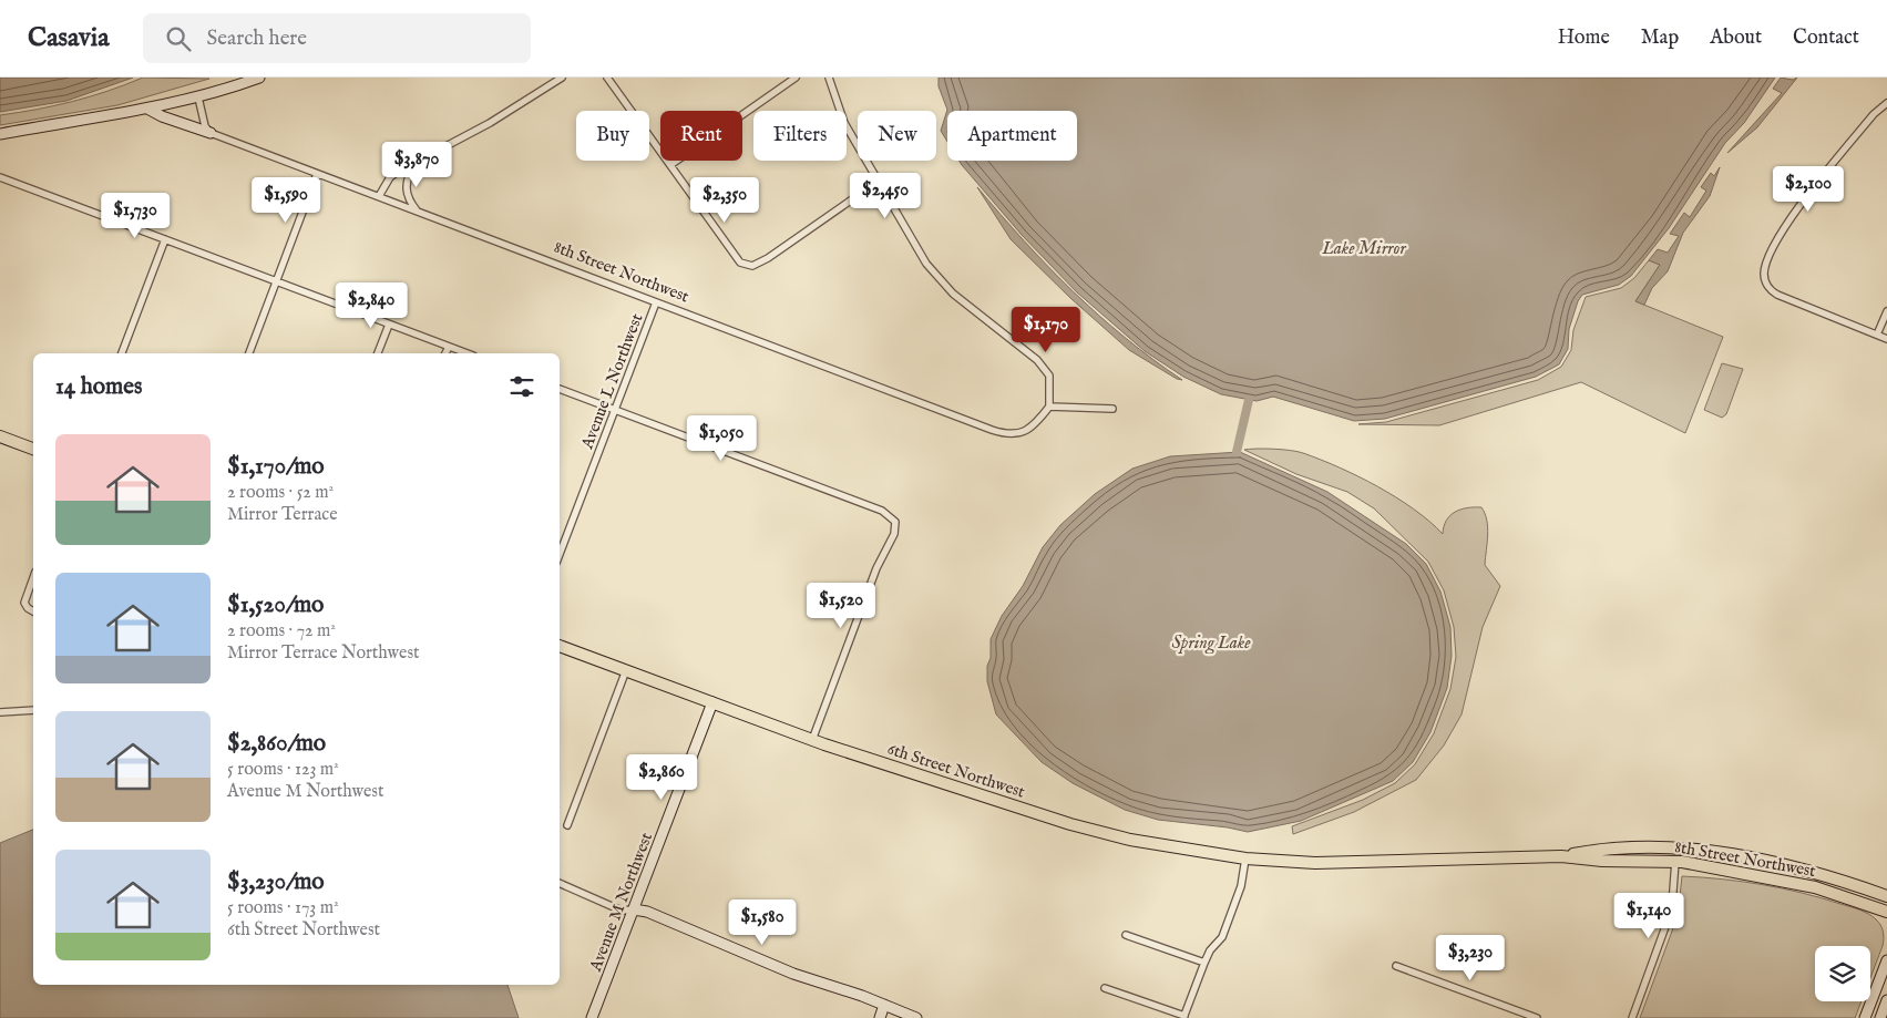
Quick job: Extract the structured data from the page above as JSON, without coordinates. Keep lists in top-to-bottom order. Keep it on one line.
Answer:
{"streets":{"highway":["8th Street Northwest","6th Street Northwest"],"street":["Avenue L Northwest","Avenue M Northwest"]},"crossings":[["8th Street Northwest","Avenue L Northwest"],["8th Street Northwest","6th Street Northwest"],["6th Street Northwest","Avenue M Northwest"]],"water":["Lake Mirror","Spring Lake"],"page":{"header":"Casavia","search":"Search here","nav":["Home","Map","About","Contact"],"chip":["Buy","Rent","Filters","New","Apartment"],"price":["$3,870","$2,100","$2,450","$1,590","$2,350","$1,730","$2,840","$1,170","$1,050","$1,520","$2,860","$1,140","$1,580","$3,230"],"heading":"14 homes","list":[{"name":"$1,170/mo","note":"2 rooms · 52 m² · Mirror Terrace"},{"name":"$1,520/mo","note":"2 rooms · 72 m² · Mirror Terrace Northwest"},{"name":"$2,860/mo","note":"5 rooms · 123 m² · Avenue M Northwest"},{"name":"$3,230/mo","note":"5 rooms · 173 m² · 6th Street Northwest"}]}}
